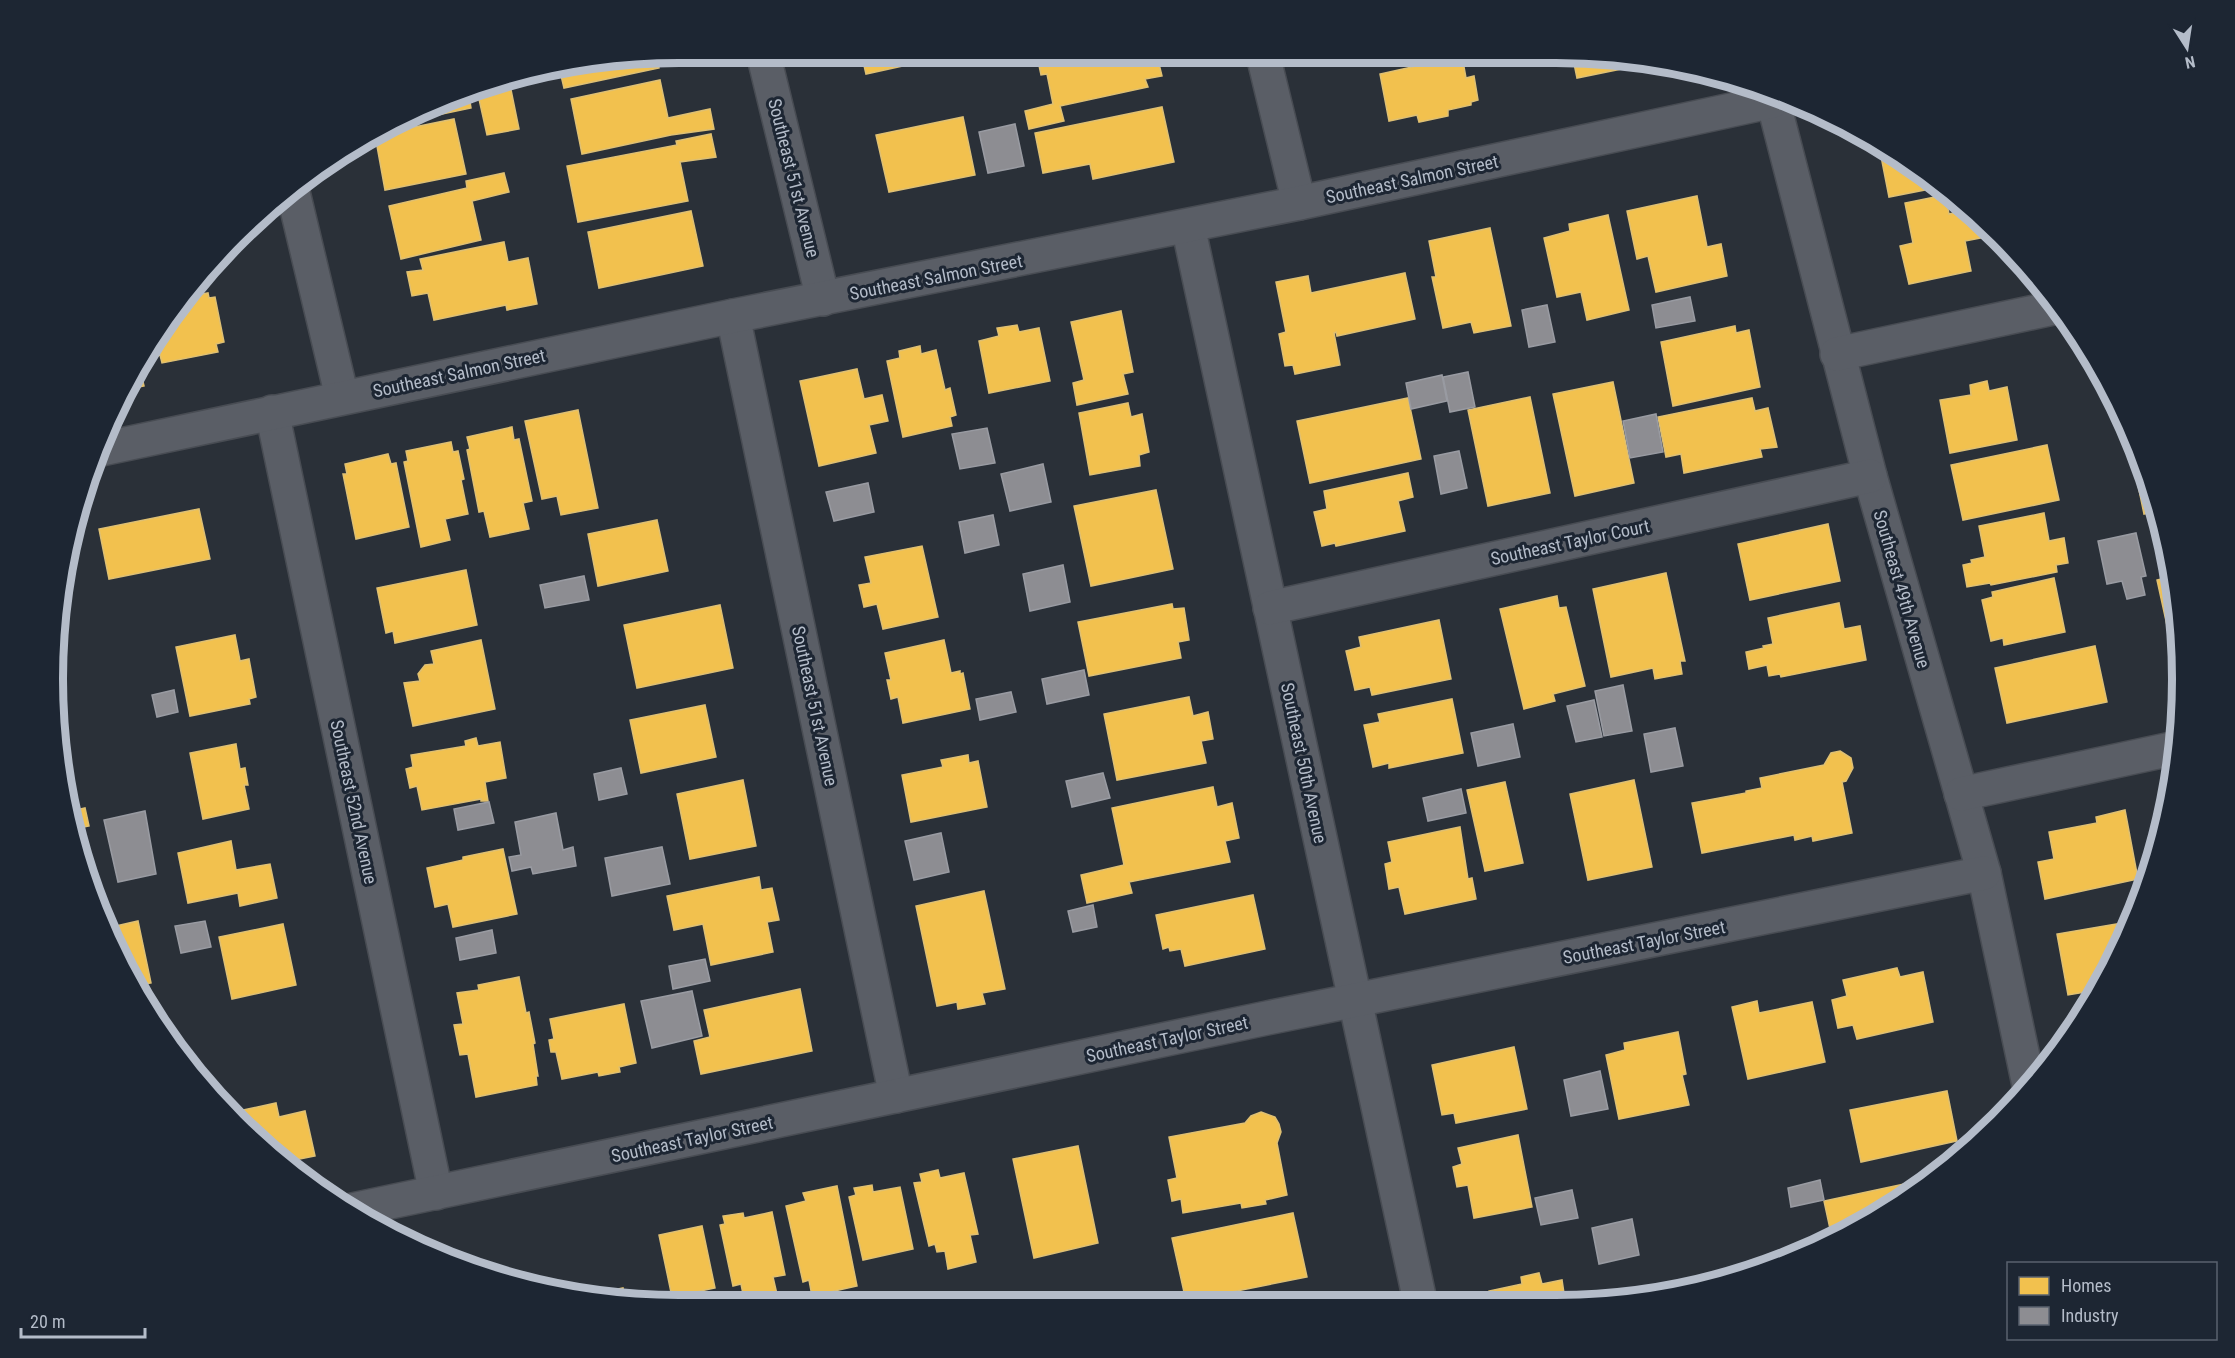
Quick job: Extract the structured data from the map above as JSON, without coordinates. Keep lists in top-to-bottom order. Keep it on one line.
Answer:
{"streets":{"street":["Southeast 51st Avenue","Southeast Salmon Street","Southeast Taylor Court","Southeast 49th Avenue","Southeast 50th Avenue","Southeast 52nd Avenue","Southeast Taylor Street"]},"crossings":[["Southeast 51st Avenue","Southeast Salmon Street"],["Southeast 51st Avenue","Southeast Taylor Street"],["Southeast Salmon Street","Southeast 50th Avenue"],["Southeast Salmon Street","Southeast 52nd Avenue"],["Southeast Taylor Court","Southeast 49th Avenue"],["Southeast Taylor Court","Southeast 50th Avenue"],["Southeast 49th Avenue","Southeast Taylor Street"],["Southeast 50th Avenue","Southeast Taylor Street"],["Southeast 52nd Avenue","Southeast Taylor Street"]],"legend":["Homes","Industry"],"scale_bar":"20 m","north":"bottom"}
